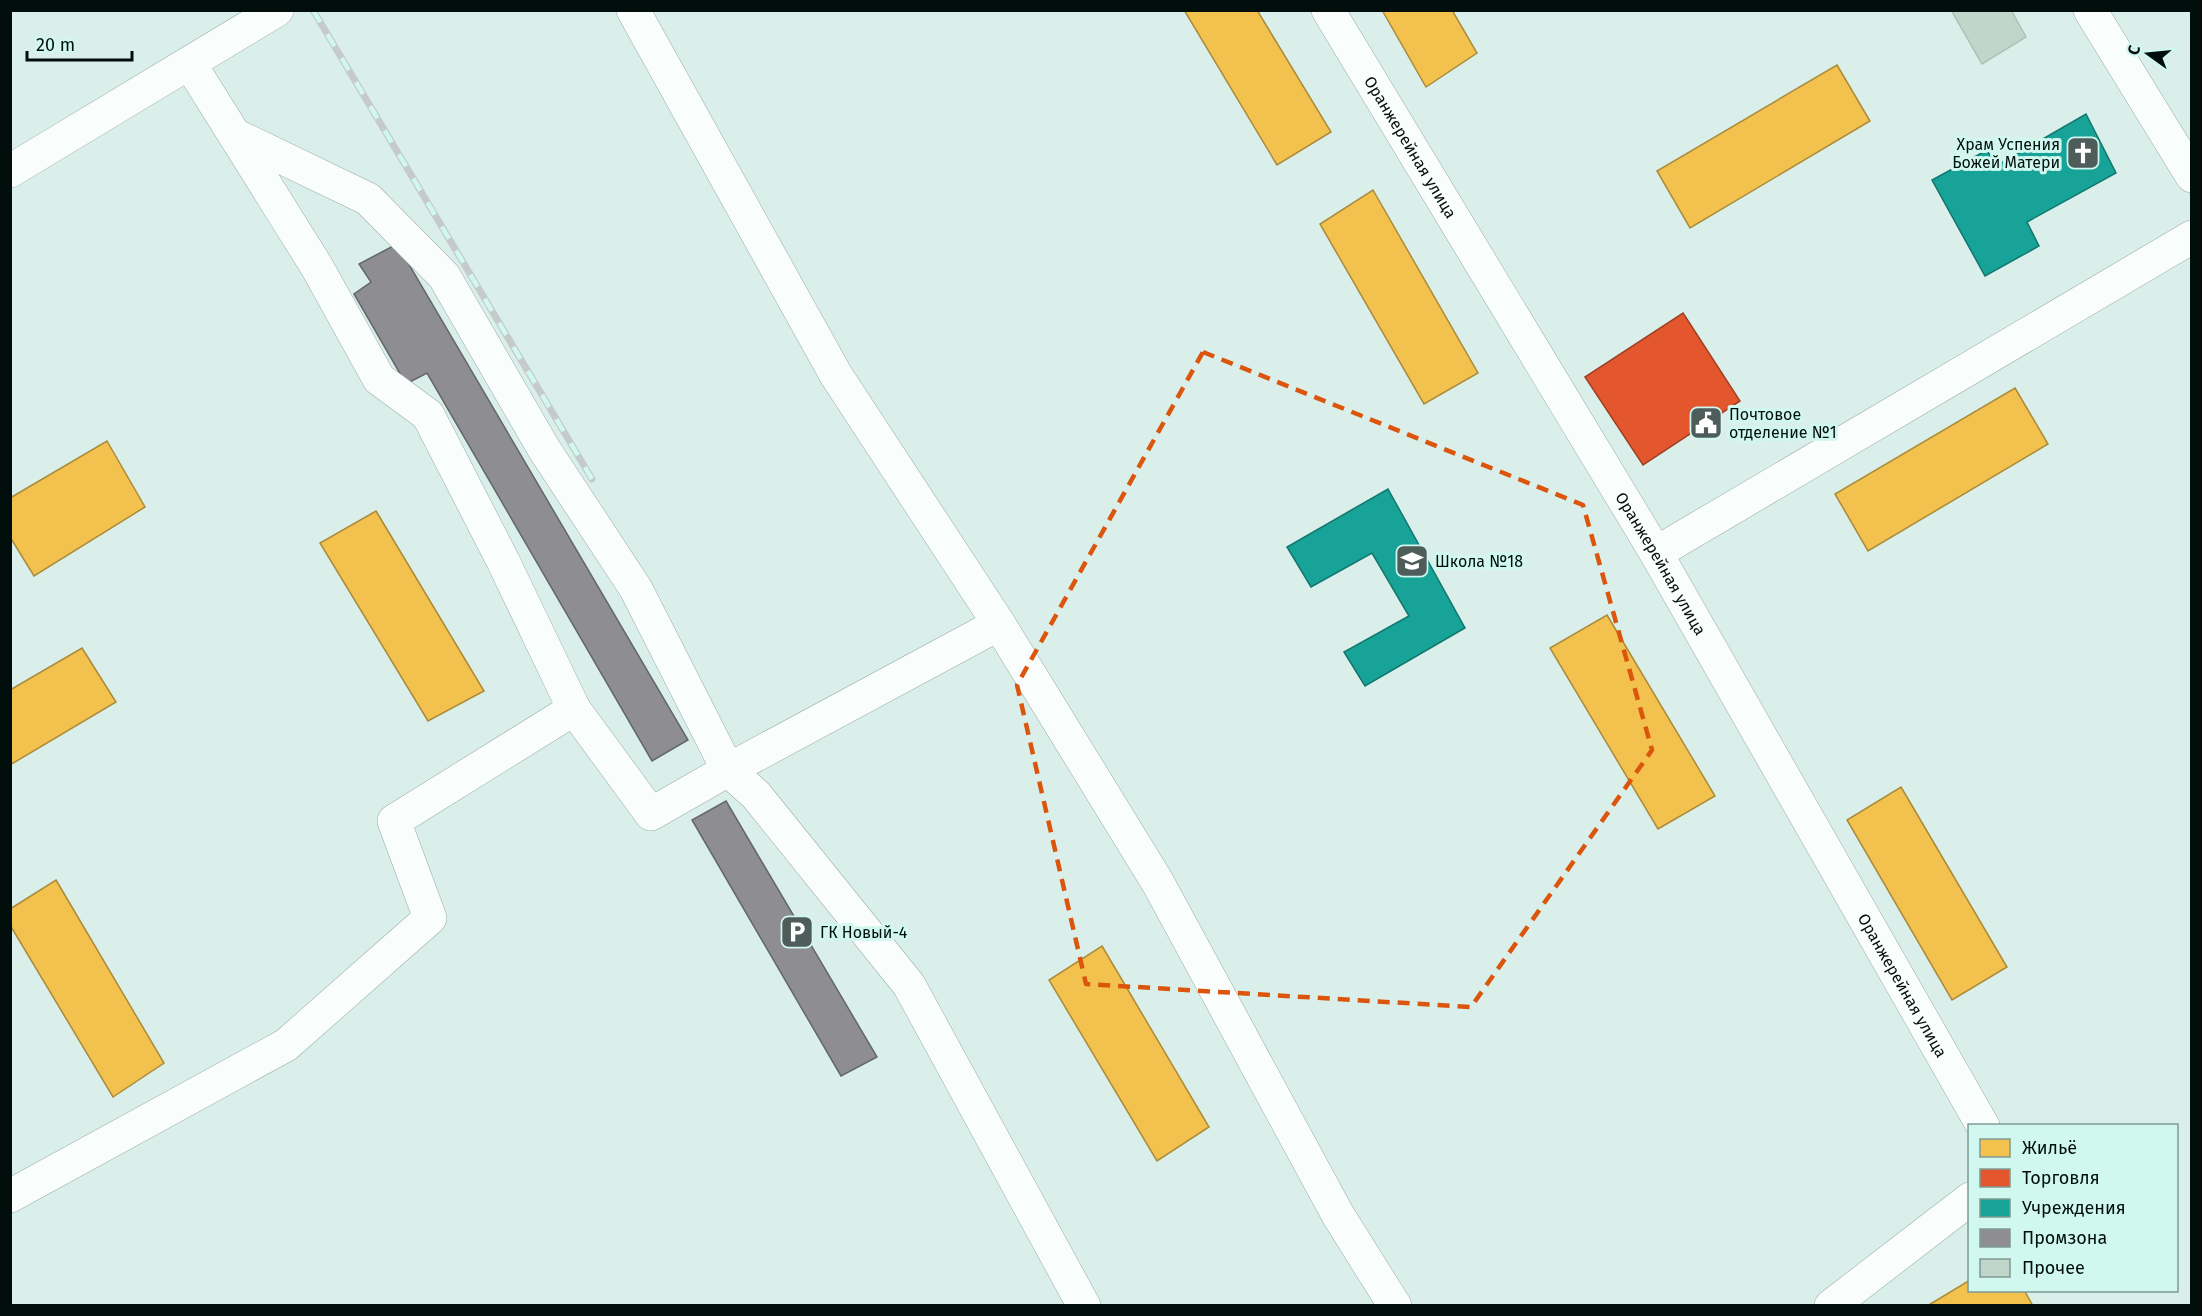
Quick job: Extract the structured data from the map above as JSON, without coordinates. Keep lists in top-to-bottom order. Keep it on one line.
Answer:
{"streets":{"street":["Оранжерейная улица"]},"places":{"church":["Храм Успения Божей Матери"],"public building":["Почтовое отделение №1"],"school or university":["Школа №18"],"parking":["ГК Новый-4"]},"legend":["Жильё","Торговля","Учреждения","Промзона","Прочее"],"scale_bar":"20 m","north":"left"}
